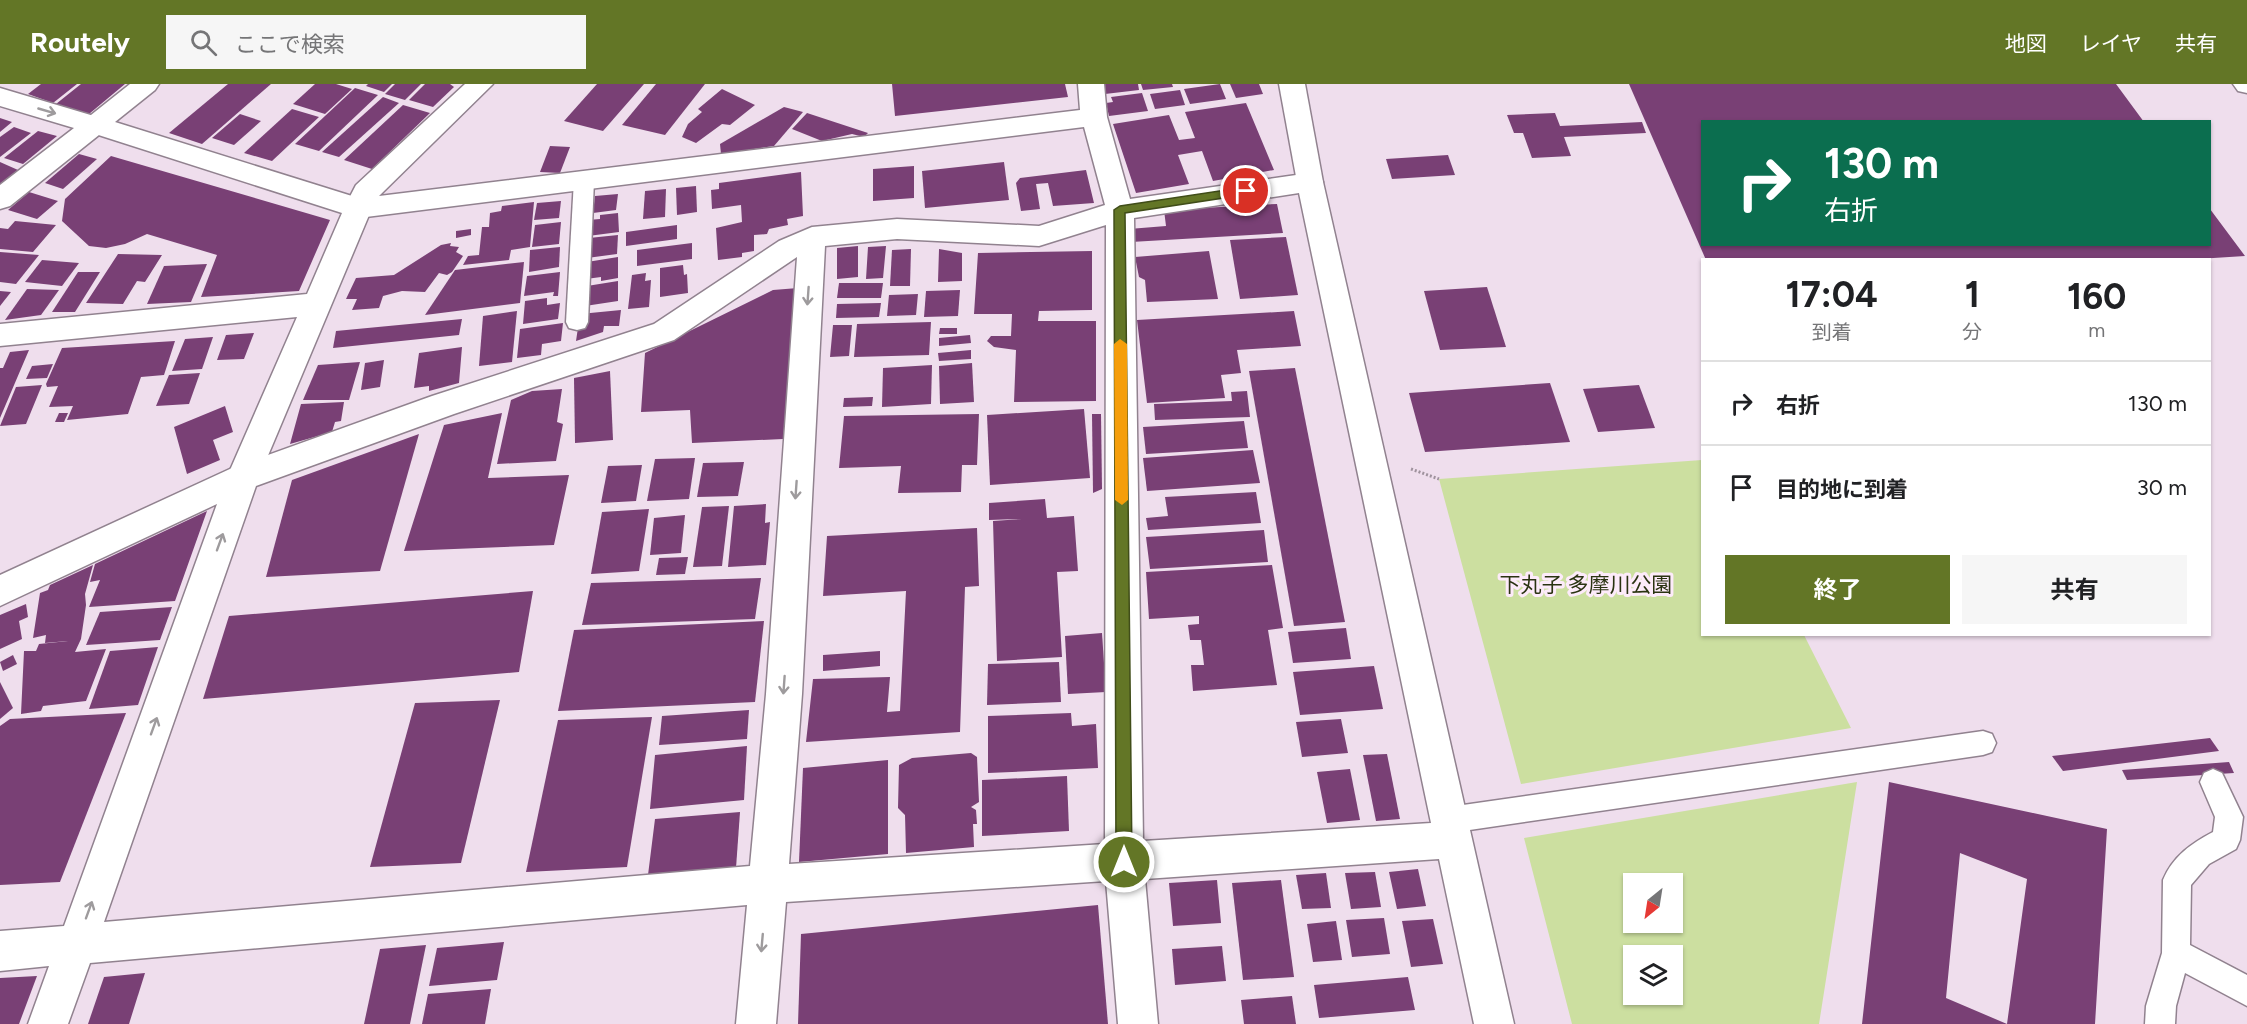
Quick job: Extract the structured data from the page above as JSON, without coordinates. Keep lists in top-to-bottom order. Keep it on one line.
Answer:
{"parks":["下丸子 多摩川公園"],"north":"bottom left","page":{"header":"Routely","search":"ここで検索","nav":["地図","レイヤ","共有"],"turn":["130 m","右折"],"eta":["17:04","到着","1","分","160","m"],"list":[{"name":"右折","value":"130 m"},{"name":"目的地に到着","value":"30 m"}],"buttons":["終了","共有"]}}
